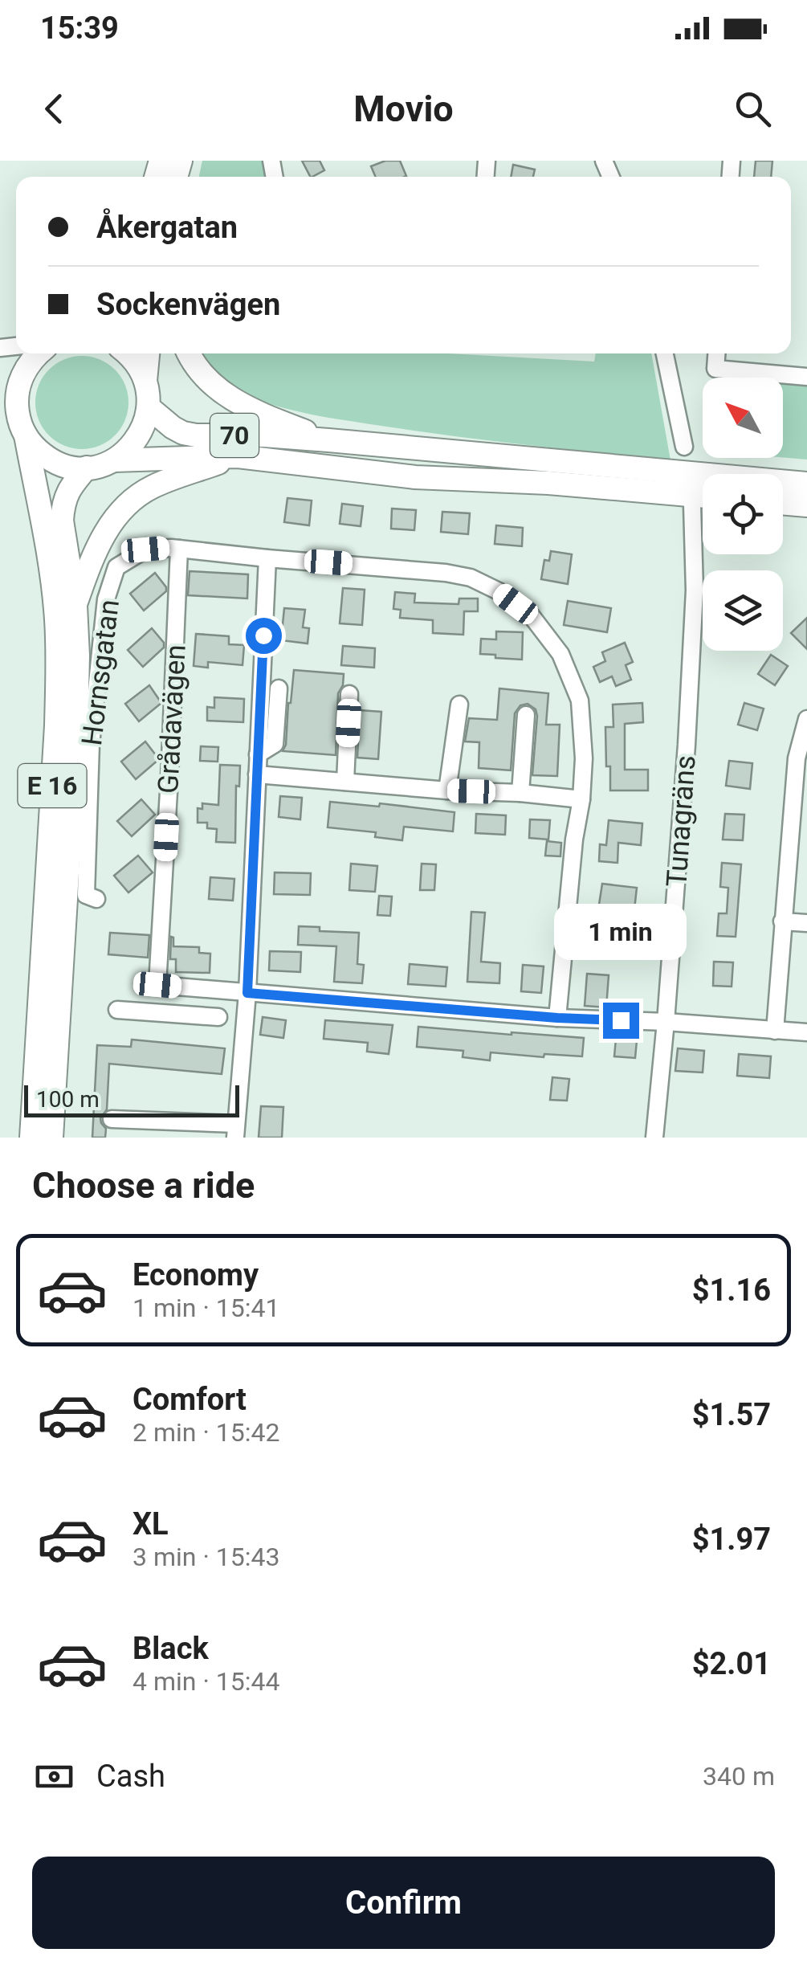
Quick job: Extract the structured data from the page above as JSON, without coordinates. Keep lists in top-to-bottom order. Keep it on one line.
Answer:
{"streets":{"highway":["70","E 16"],"street":["Hornsgatan","Grådavägen","Tunagräns"]},"crossings":[["70","E 16"],["Hornsgatan","Grådavägen"]],"scale_bar":"100 m","north":"top left","page":{"status":"15:39","header":"Movio","banner":["Åkergatan","Sockenvägen"],"bubble":"1 min","scale":"100 m","heading":"Choose a ride","list":[{"name":"Economy","note":"1 min · 15:41","value":"$1.16"},{"name":"Comfort","note":"2 min · 15:42","value":"$1.57"},{"name":"XL","note":"3 min · 15:43","value":"$1.97"},{"name":"Black","note":"4 min · 15:44","value":"$2.01"}],"pay":["Cash","340 m"],"buttons":"Confirm"}}
